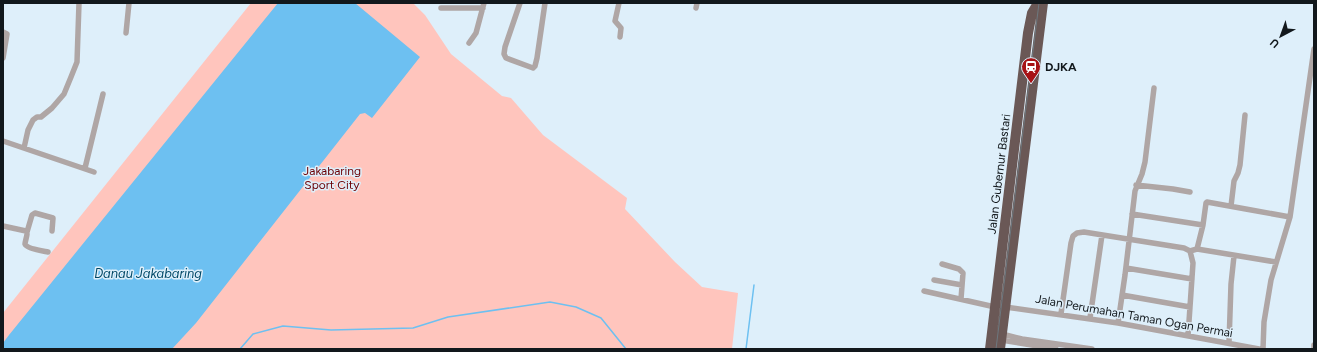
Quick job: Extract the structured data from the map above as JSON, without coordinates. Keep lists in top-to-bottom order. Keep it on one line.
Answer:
{"streets":{"highway":["Jalan Gubernur Bastari"],"street":["Jalan Perumahan Taman Ogan Permai"]},"crossings":[["Jalan Gubernur Bastari","Jalan Perumahan Taman Ogan Permai"]],"water":["Danau Jakabaring"],"parks":["Jakabaring Sport City"],"places":{"station":["DJKA"]},"north":"bottom left"}
